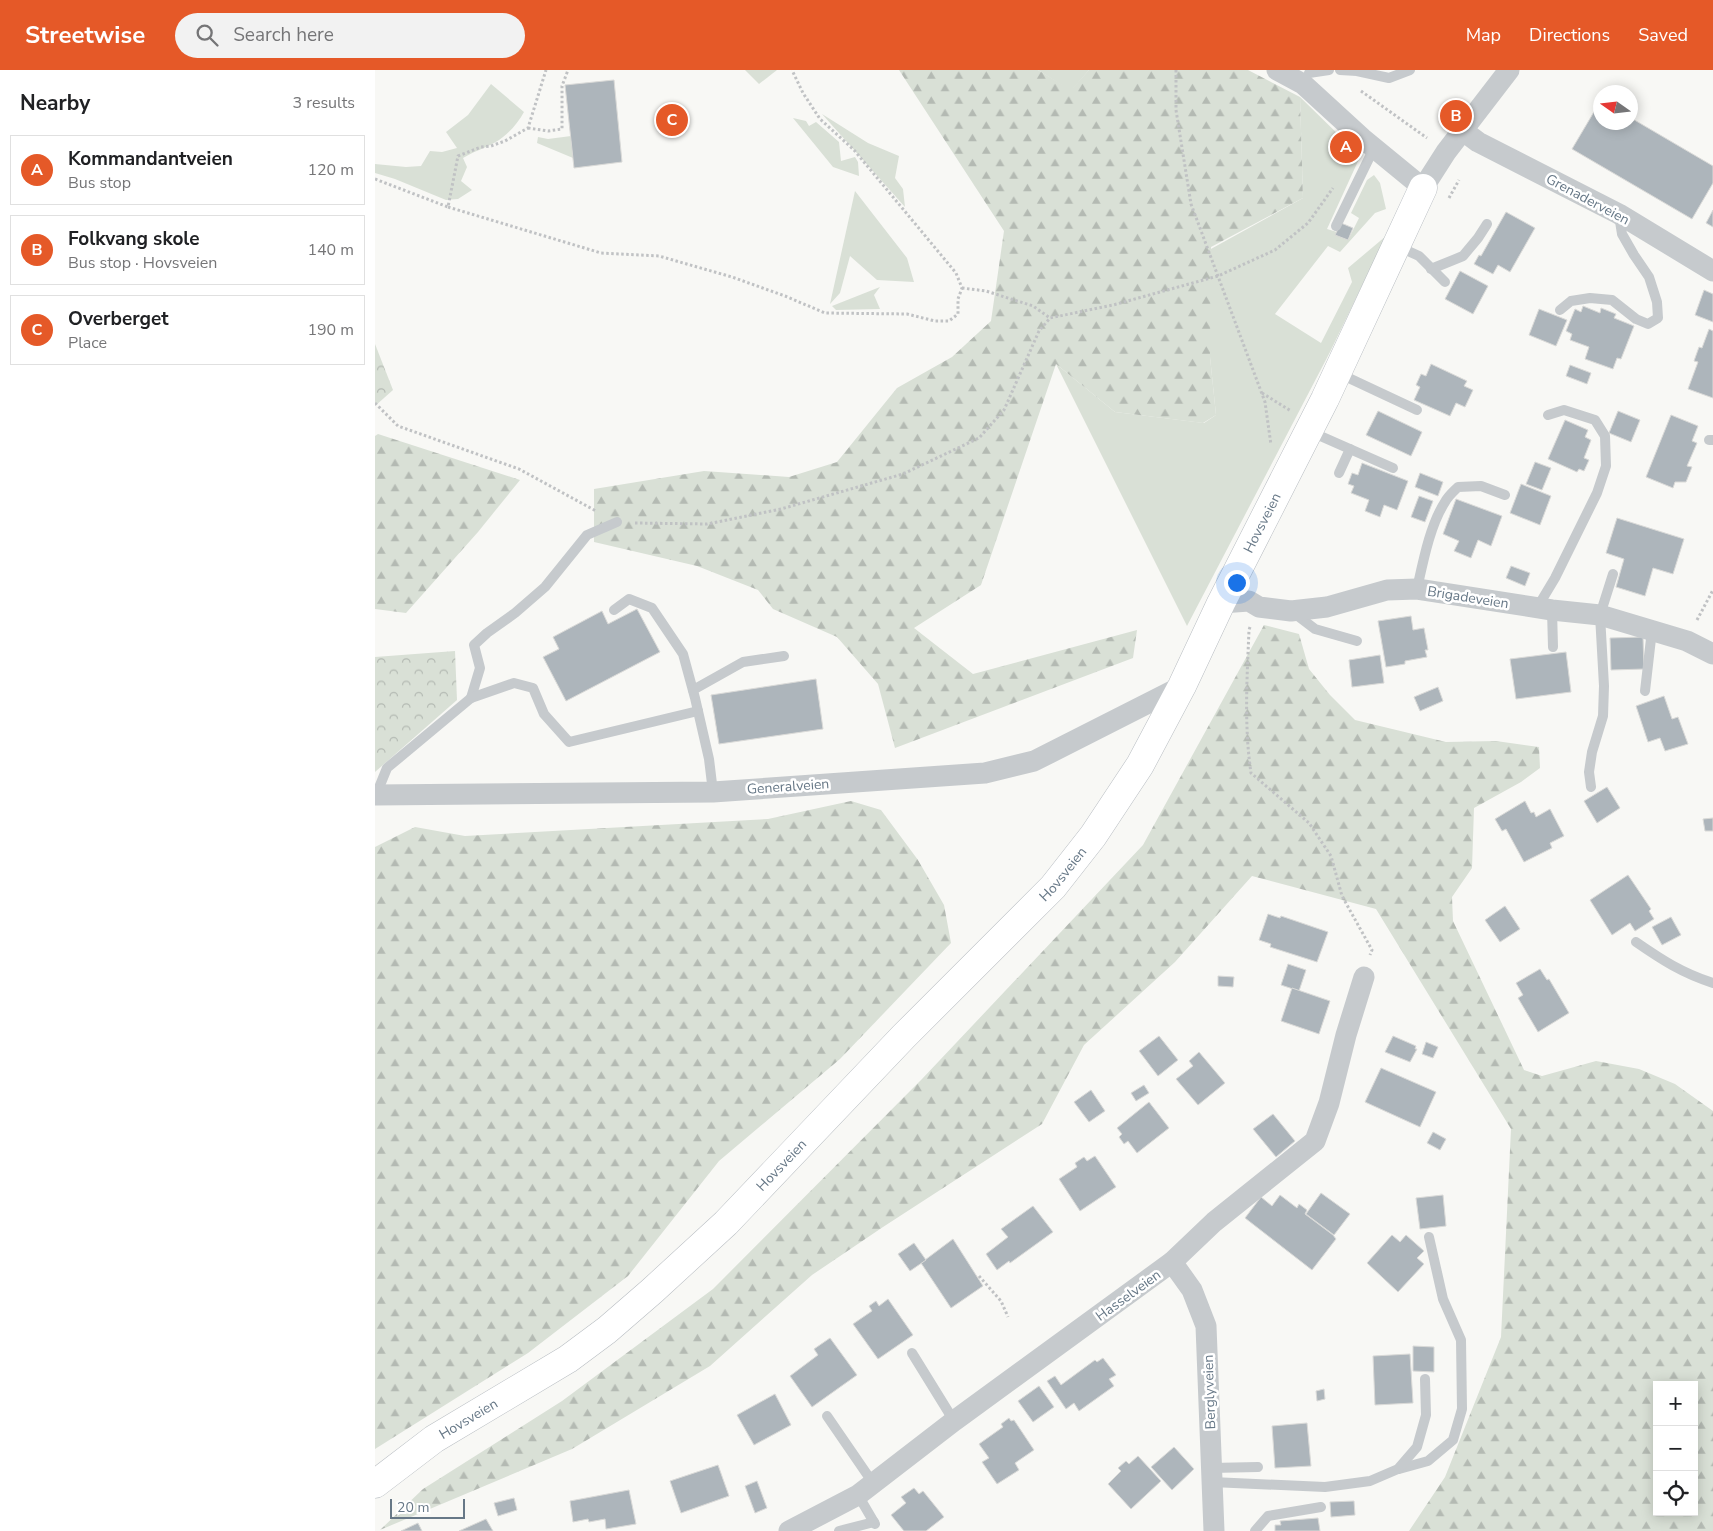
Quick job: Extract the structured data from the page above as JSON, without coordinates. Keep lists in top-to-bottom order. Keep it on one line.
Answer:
{"streets":{"street":["Grenaderveien","Hovsveien","Brigadeveien","Generalveien","Hasselveien","Berglyveien"]},"crossings":[["Grenaderveien","Hovsveien"],["Hovsveien","Brigadeveien"],["Hovsveien","Generalveien"],["Hasselveien","Berglyveien"]],"scale_bar":"20 m","north":"left","page":{"header":"Streetwise","search":"Search here","nav":["Map","Directions","Saved"],"heading":["Nearby","3 results"],"pins":["B","C","A"],"list":[{"mark":"A","name":"Kommandantveien","note":"Bus stop","value":"120 m"},{"mark":"B","name":"Folkvang skole","note":"Bus stop · Hovsveien","value":"140 m"},{"mark":"C","name":"Overberget","note":"Place","value":"190 m"}],"map_buttons":["+","−"],"scale":"20 m"}}
